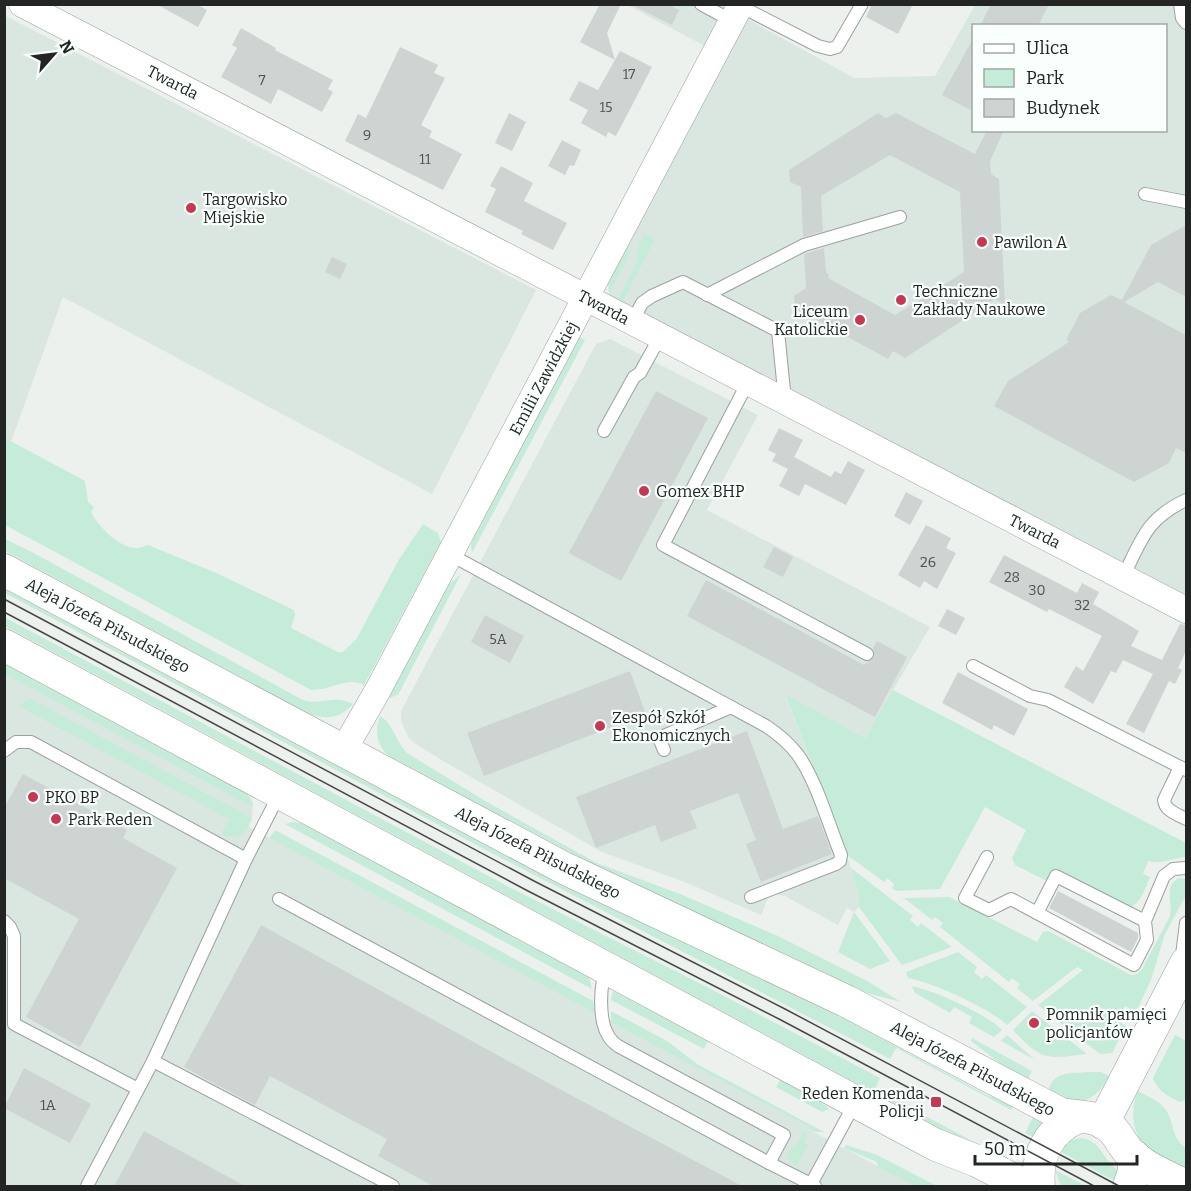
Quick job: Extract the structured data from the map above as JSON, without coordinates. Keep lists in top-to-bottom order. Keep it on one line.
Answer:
{"streets":{"street":["Twarda","Emilii Zawidzkiej","Aleja Józefa Piłsudskiego"]},"crossings":[["Twarda","Emilii Zawidzkiej"],["Emilii Zawidzkiej","Aleja Józefa Piłsudskiego"]],"places":{"other":["Targowisko Miejskie","Pawilon A","Techniczne Zakłady Naukowe","Liceum Katolickie","Gomex BHP","Zespół Szkół Ekonomicznych","PKO BP","Park Reden","Pomnik pamięci policjantów"],"transit":["Reden Komenda Policji"]},"house_numbers":["17","7","15","9","11","26","28","30","32","5A","1A"],"legend":["Ulica","Park","Budynek"],"scale_bar":"50 m","north":"top right"}
